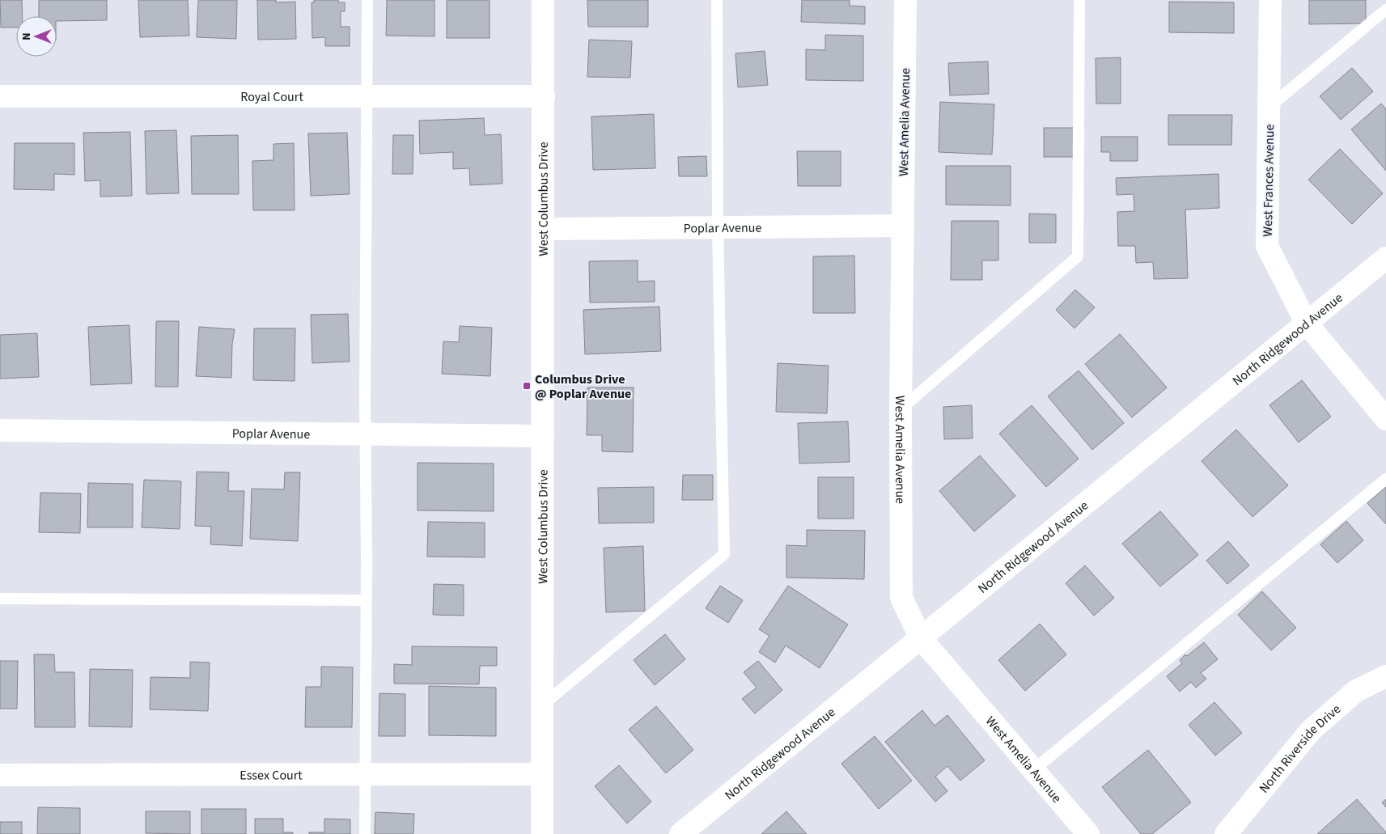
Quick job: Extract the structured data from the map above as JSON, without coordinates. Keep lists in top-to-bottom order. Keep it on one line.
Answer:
{"streets":{"street":["Royal Court","West Amelia Avenue","West Frances Avenue","West Columbus Drive","Poplar Avenue","North Ridgewood Avenue","North Riverside Drive","Essex Court"]},"crossings":[["Royal Court","West Columbus Drive"],["West Amelia Avenue","Poplar Avenue"],["West Amelia Avenue","North Ridgewood Avenue"],["West Frances Avenue","North Ridgewood Avenue"],["West Columbus Drive","Poplar Avenue"],["West Columbus Drive","Essex Court"]],"places":{"transit":["Columbus Drive @ Poplar Avenue"]},"north":"left"}
